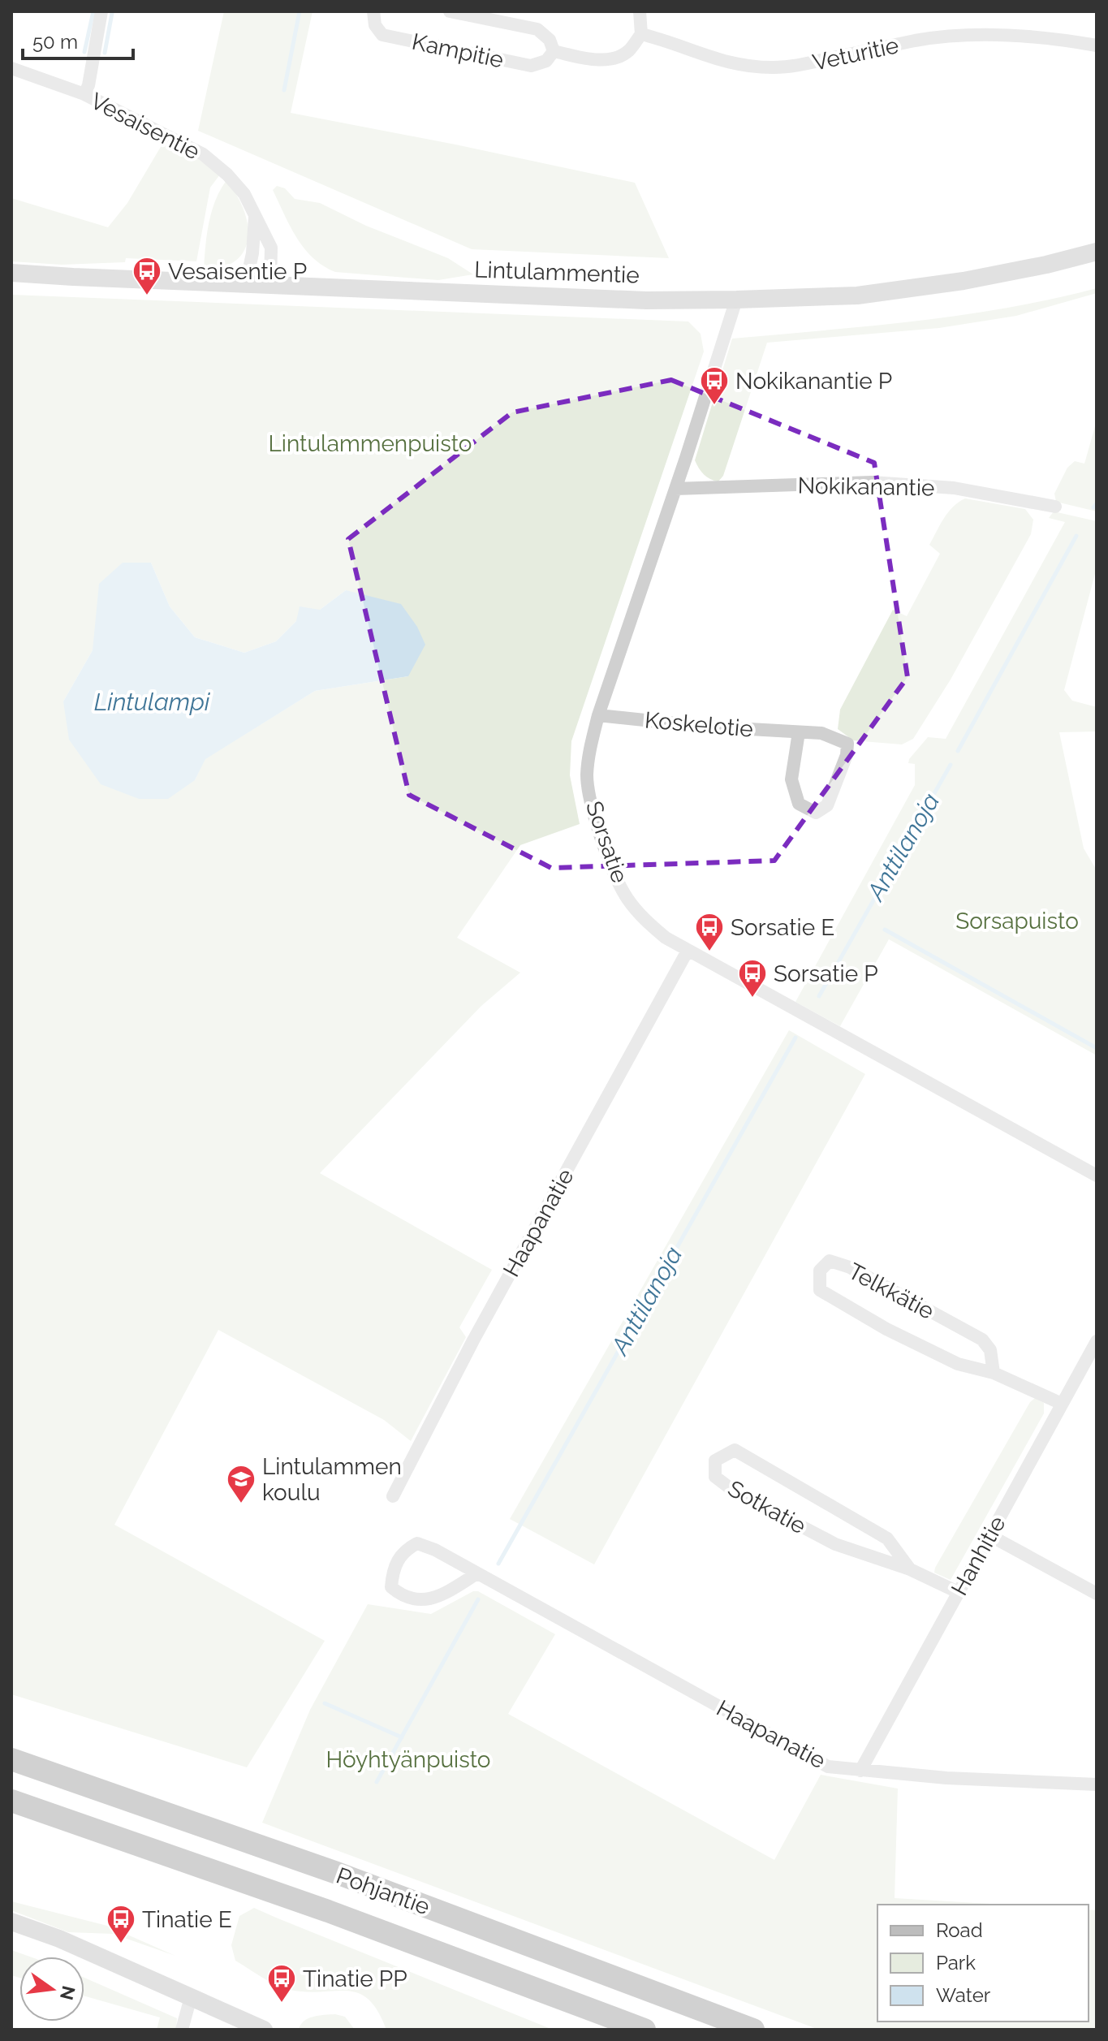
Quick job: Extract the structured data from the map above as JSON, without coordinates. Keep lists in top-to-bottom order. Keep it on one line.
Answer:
{"streets":{"highway":["Pohjantie"],"street":["Kampitie","Veturitie","Vesaisentie","Lintulammentie","Nokikanantie","Koskelotie","Sorsatie","Haapanatie","Telkkätie","Sotkatie","Hanhitie"]},"crossings":[["Vesaisentie","Lintulammentie"],["Lintulammentie","Sorsatie"],["Nokikanantie","Sorsatie"],["Koskelotie","Sorsatie"],["Sorsatie","Haapanatie"],["Haapanatie","Hanhitie"],["Telkkätie","Hanhitie"],["Sotkatie","Hanhitie"]],"water":["Lintulampi","Anttilanoja"],"parks":["Lintulammenpuisto","Sorsapuisto","Höyhtyänpuisto"],"places":{"bus stop":["Vesaisentie P","Nokikanantie P","Sorsatie E","Sorsatie P","Tinatie E","Tinatie PP"],"school or university":["Lintulammen koulu"]},"legend":["Road","Park","Water"],"scale_bar":"50 m","north":"right"}
